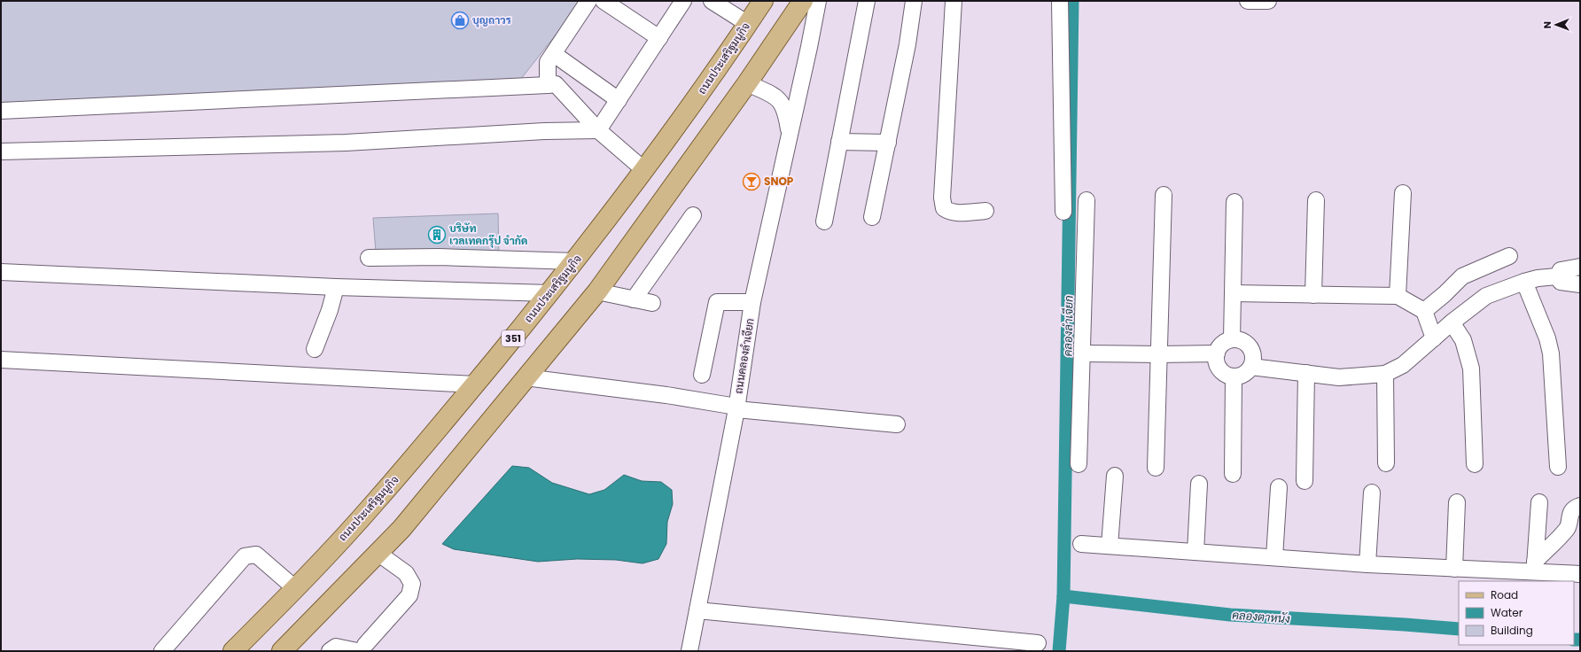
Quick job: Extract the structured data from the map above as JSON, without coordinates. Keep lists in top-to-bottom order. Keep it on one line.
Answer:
{"streets":{"main road":["ถนนประเสริฐมนูกิจ","351"],"street":["ถนนคลองลำเจียก"]},"water":["คลองลำเจียก","คลองตาหนัง"],"places":{"shop":["บุญถาวร"],"bar":["SNOP"],"building":["บริษัท เวลเทคกรุ๊ป จำกัด"]},"legend":["Road","Water","Building"],"north":"left"}
